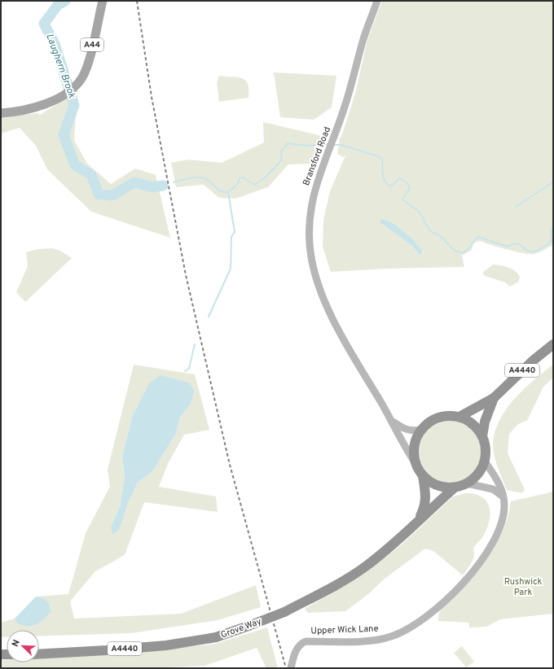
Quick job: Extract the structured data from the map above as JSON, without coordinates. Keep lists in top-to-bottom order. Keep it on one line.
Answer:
{"streets":{"highway":["A4440","Grove Way"],"main road":["A44","Bransford Road","Upper Wick Lane"]},"crossings":[["Bransford Road","A4440"],["A4440","Grove Way"]],"water":["Laughern Brook"],"parks":["Rushwick Park"],"north":"top left"}
